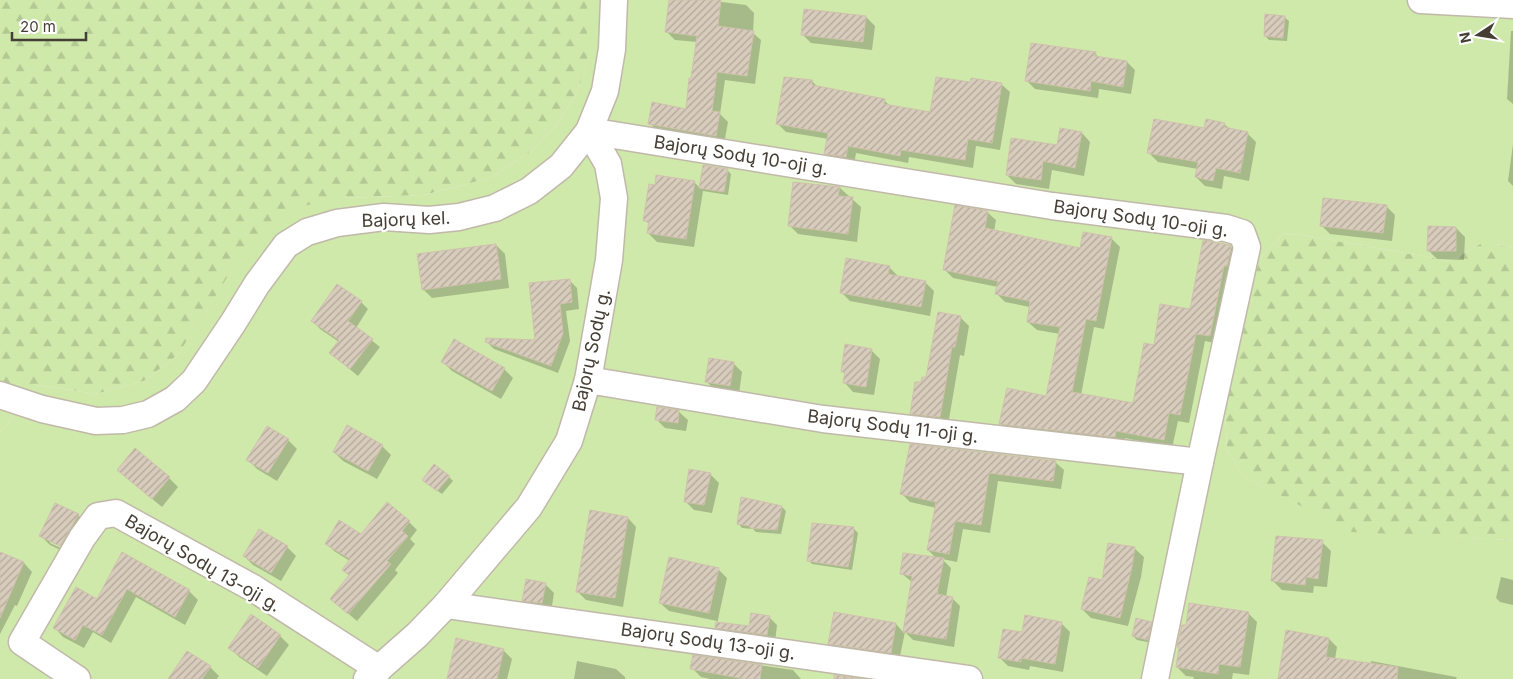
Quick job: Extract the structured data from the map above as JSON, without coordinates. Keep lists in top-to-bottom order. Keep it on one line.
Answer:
{"streets":{"street":["Bajorų Sodų 10-oji g.","Bajorų kel.","Bajorų Sodų g.","Bajorų Sodų 11-oji g.","Bajorų Sodų 13-oji g."]},"crossings":[["Bajorų Sodų 10-oji g.","Bajorų kel."],["Bajorų Sodų 10-oji g.","Bajorų Sodų g."],["Bajorų Sodų 10-oji g.","Bajorų Sodų 11-oji g."],["Bajorų kel.","Bajorų Sodų g."],["Bajorų Sodų g.","Bajorų Sodų 11-oji g."],["Bajorų Sodų g.","Bajorų Sodų 13-oji g."]],"scale_bar":"20 m","north":"left"}
